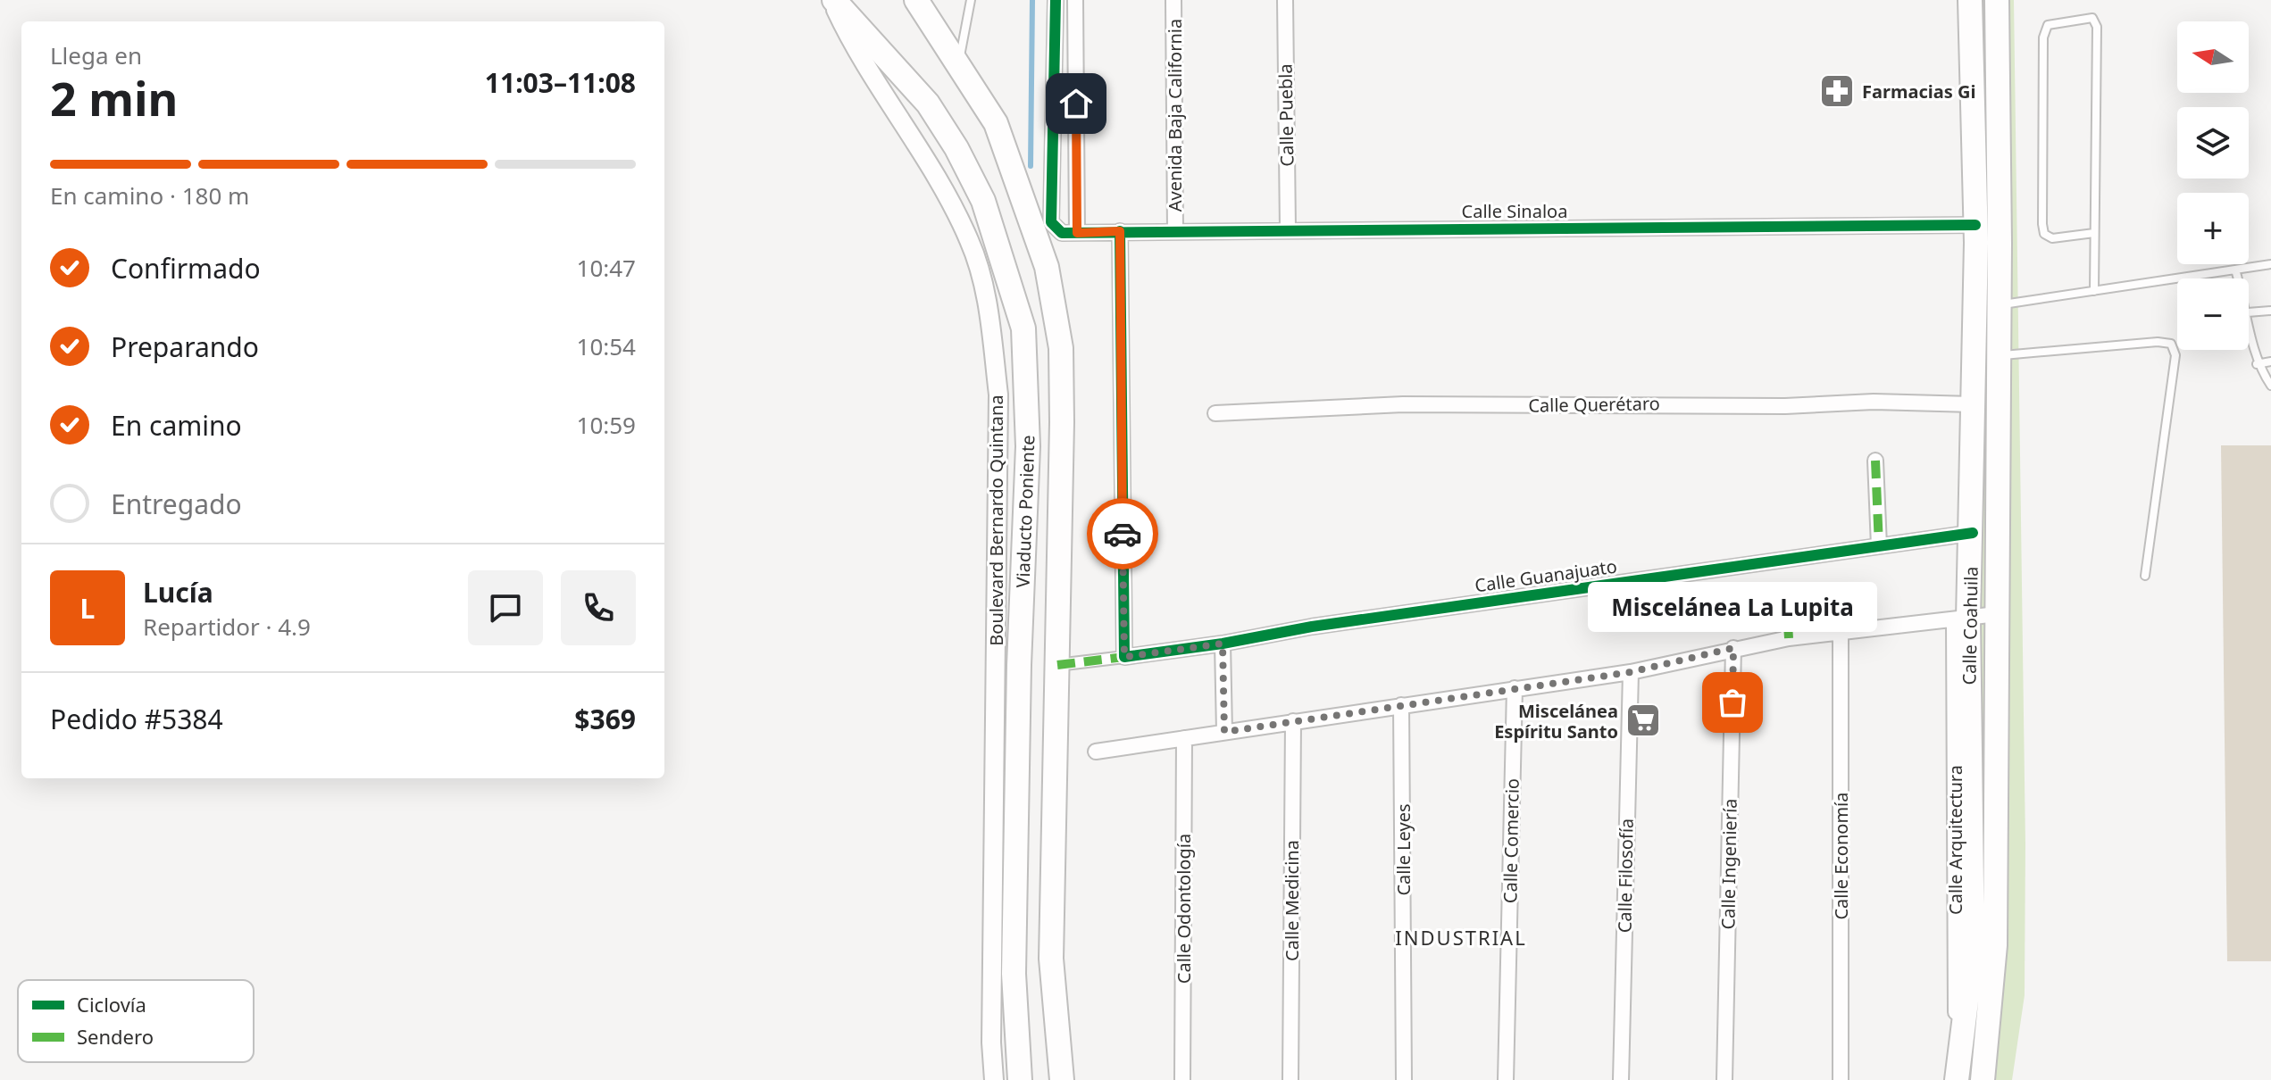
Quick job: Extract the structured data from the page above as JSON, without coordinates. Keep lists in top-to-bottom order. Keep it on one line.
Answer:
{"streets":{"main road":["Viaducto Poniente","Calle Coahuila"],"street":["Avenida Baja California","Calle Puebla","Calle Sinaloa","Calle Querétaro","Boulevard Bernardo Quintana","Calle Guanajuato","Calle Comercio","Calle Leyes","Calle Economía","Calle Ingeniería","Calle Filosofía","Calle Medicina","Calle Odontología"]},"crossings":[["Avenida Baja California","Calle Sinaloa"],["Calle Puebla","Calle Sinaloa"],["Calle Sinaloa","Calle Coahuila"],["Calle Querétaro","Calle Coahuila"],["Viaducto Poniente","Boulevard Bernardo Quintana"],["Calle Guanajuato","Calle Coahuila"]],"districts":["INDUSTRIAL"],"places":{"pharmacy":["Farmacias Gi"],"other":["Miscelánea La Lupita"],"supermarket":["Miscelánea Espíritu Santo"]},"legend":["Ciclovía","Sendero"],"north":"left","page":{"map_buttons":["+","−"],"heading":["2 min","Llega en","11:03–11:08"],"panel":["Lucía","Repartidor · 4.9","Pedido #5384","$369"],"bar":"En camino · 180 m","list":[["Confirmado","10:47"],["Preparando","10:54"],["En camino","10:59"],"Entregado"],"round":"L","bubble":"Miscelánea La Lupita"}}
